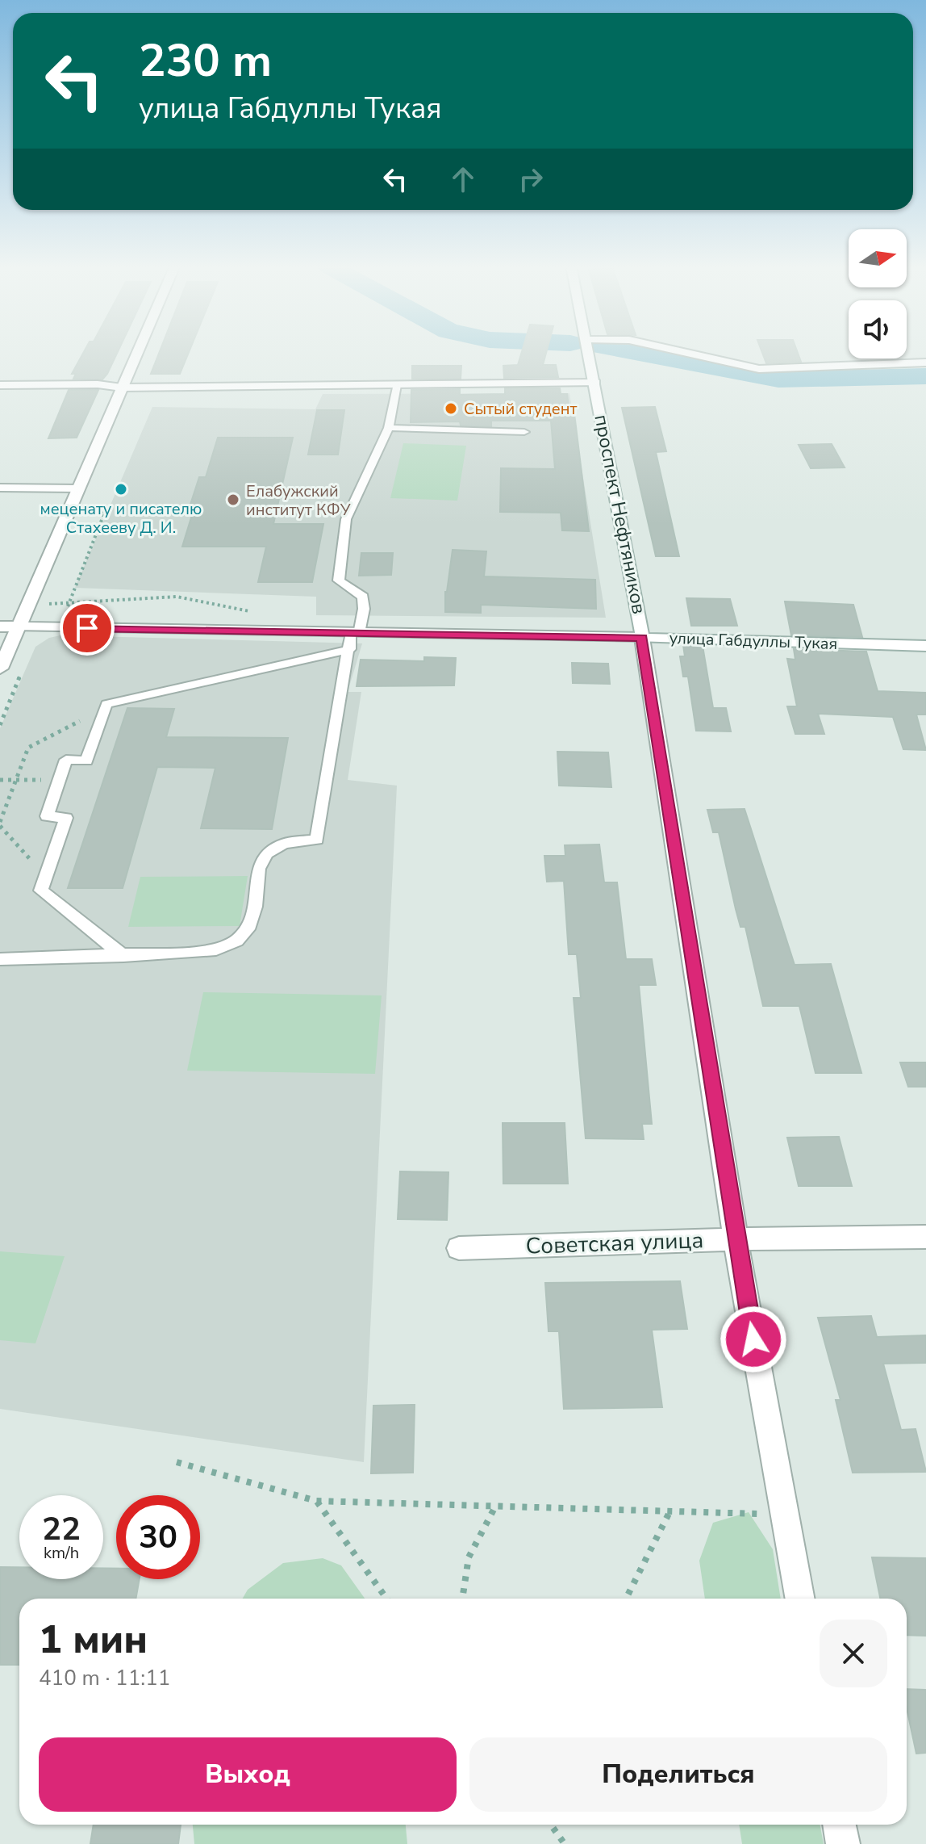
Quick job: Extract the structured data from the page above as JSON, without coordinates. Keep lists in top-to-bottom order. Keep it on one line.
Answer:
{"streets":{"street":["проспект Нефтяников","улица Габдуллы Тукая","Советская улица"]},"crossings":[["проспект Нефтяников","улица Габдуллы Тукая"],["проспект Нефтяников","Советская улица"]],"places":["Сытый студент","меценату и писателю Стахееву Д. И.","Елабужский институт КФУ"],"north":"right","page":{"turn":["230 m","улица Габдуллы Тукая"],"speed":"22 km/h","limit":"30","heading":["1 мин","410 m · 11:11"],"buttons":["Выход","Поделиться"]}}
